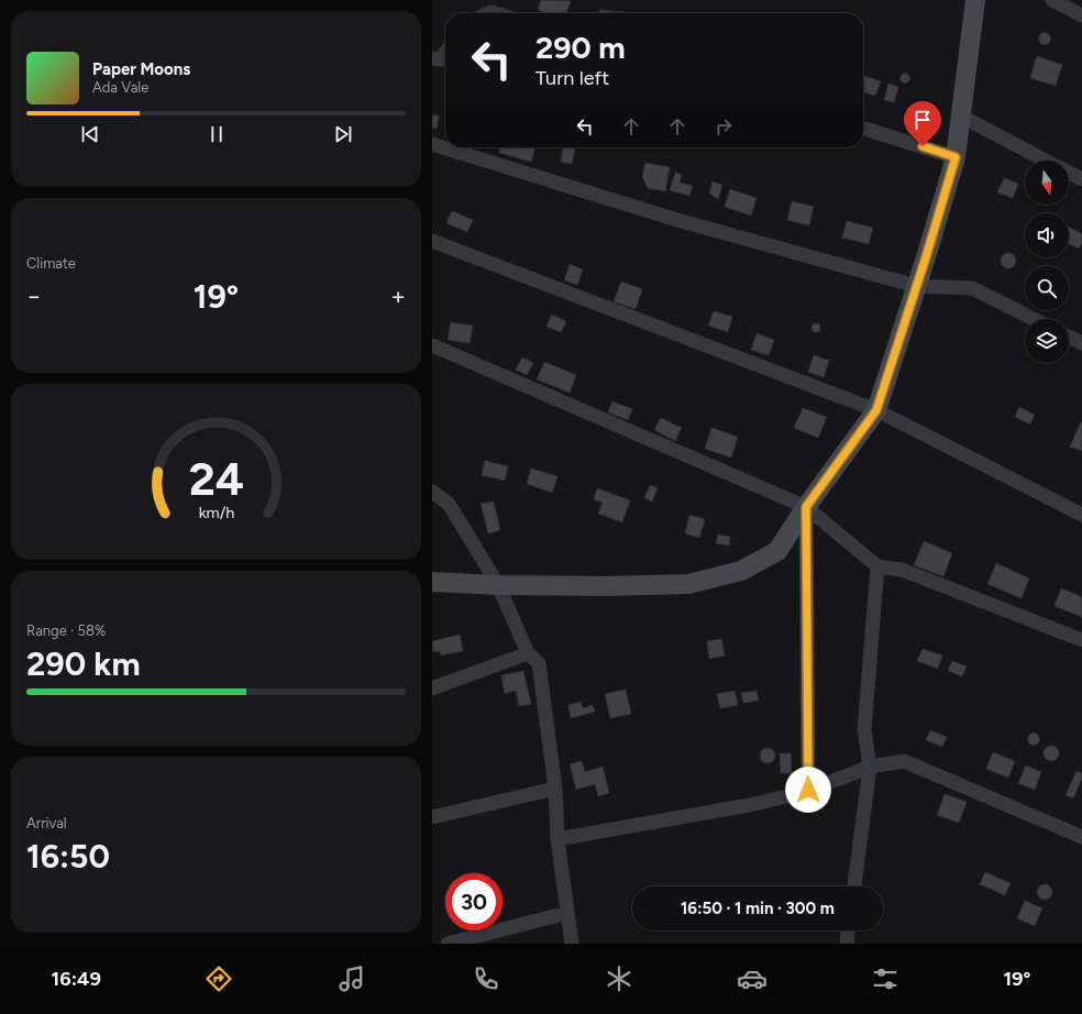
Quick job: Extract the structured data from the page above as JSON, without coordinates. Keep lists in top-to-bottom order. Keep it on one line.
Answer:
{"north":"bottom","page":{"turn":["290 m","Turn left"],"song":["Paper Moons","Ada Vale"],"tile":["Climate",["Range · 58%","290 km"],["Arrival","16:50"]],"heat":["−","19°","+"],"limit":"30","trip":"16:50 · 1 min · 300 m","tabs":["16:49","19°"],"gauge":["24","km/h"]}}
